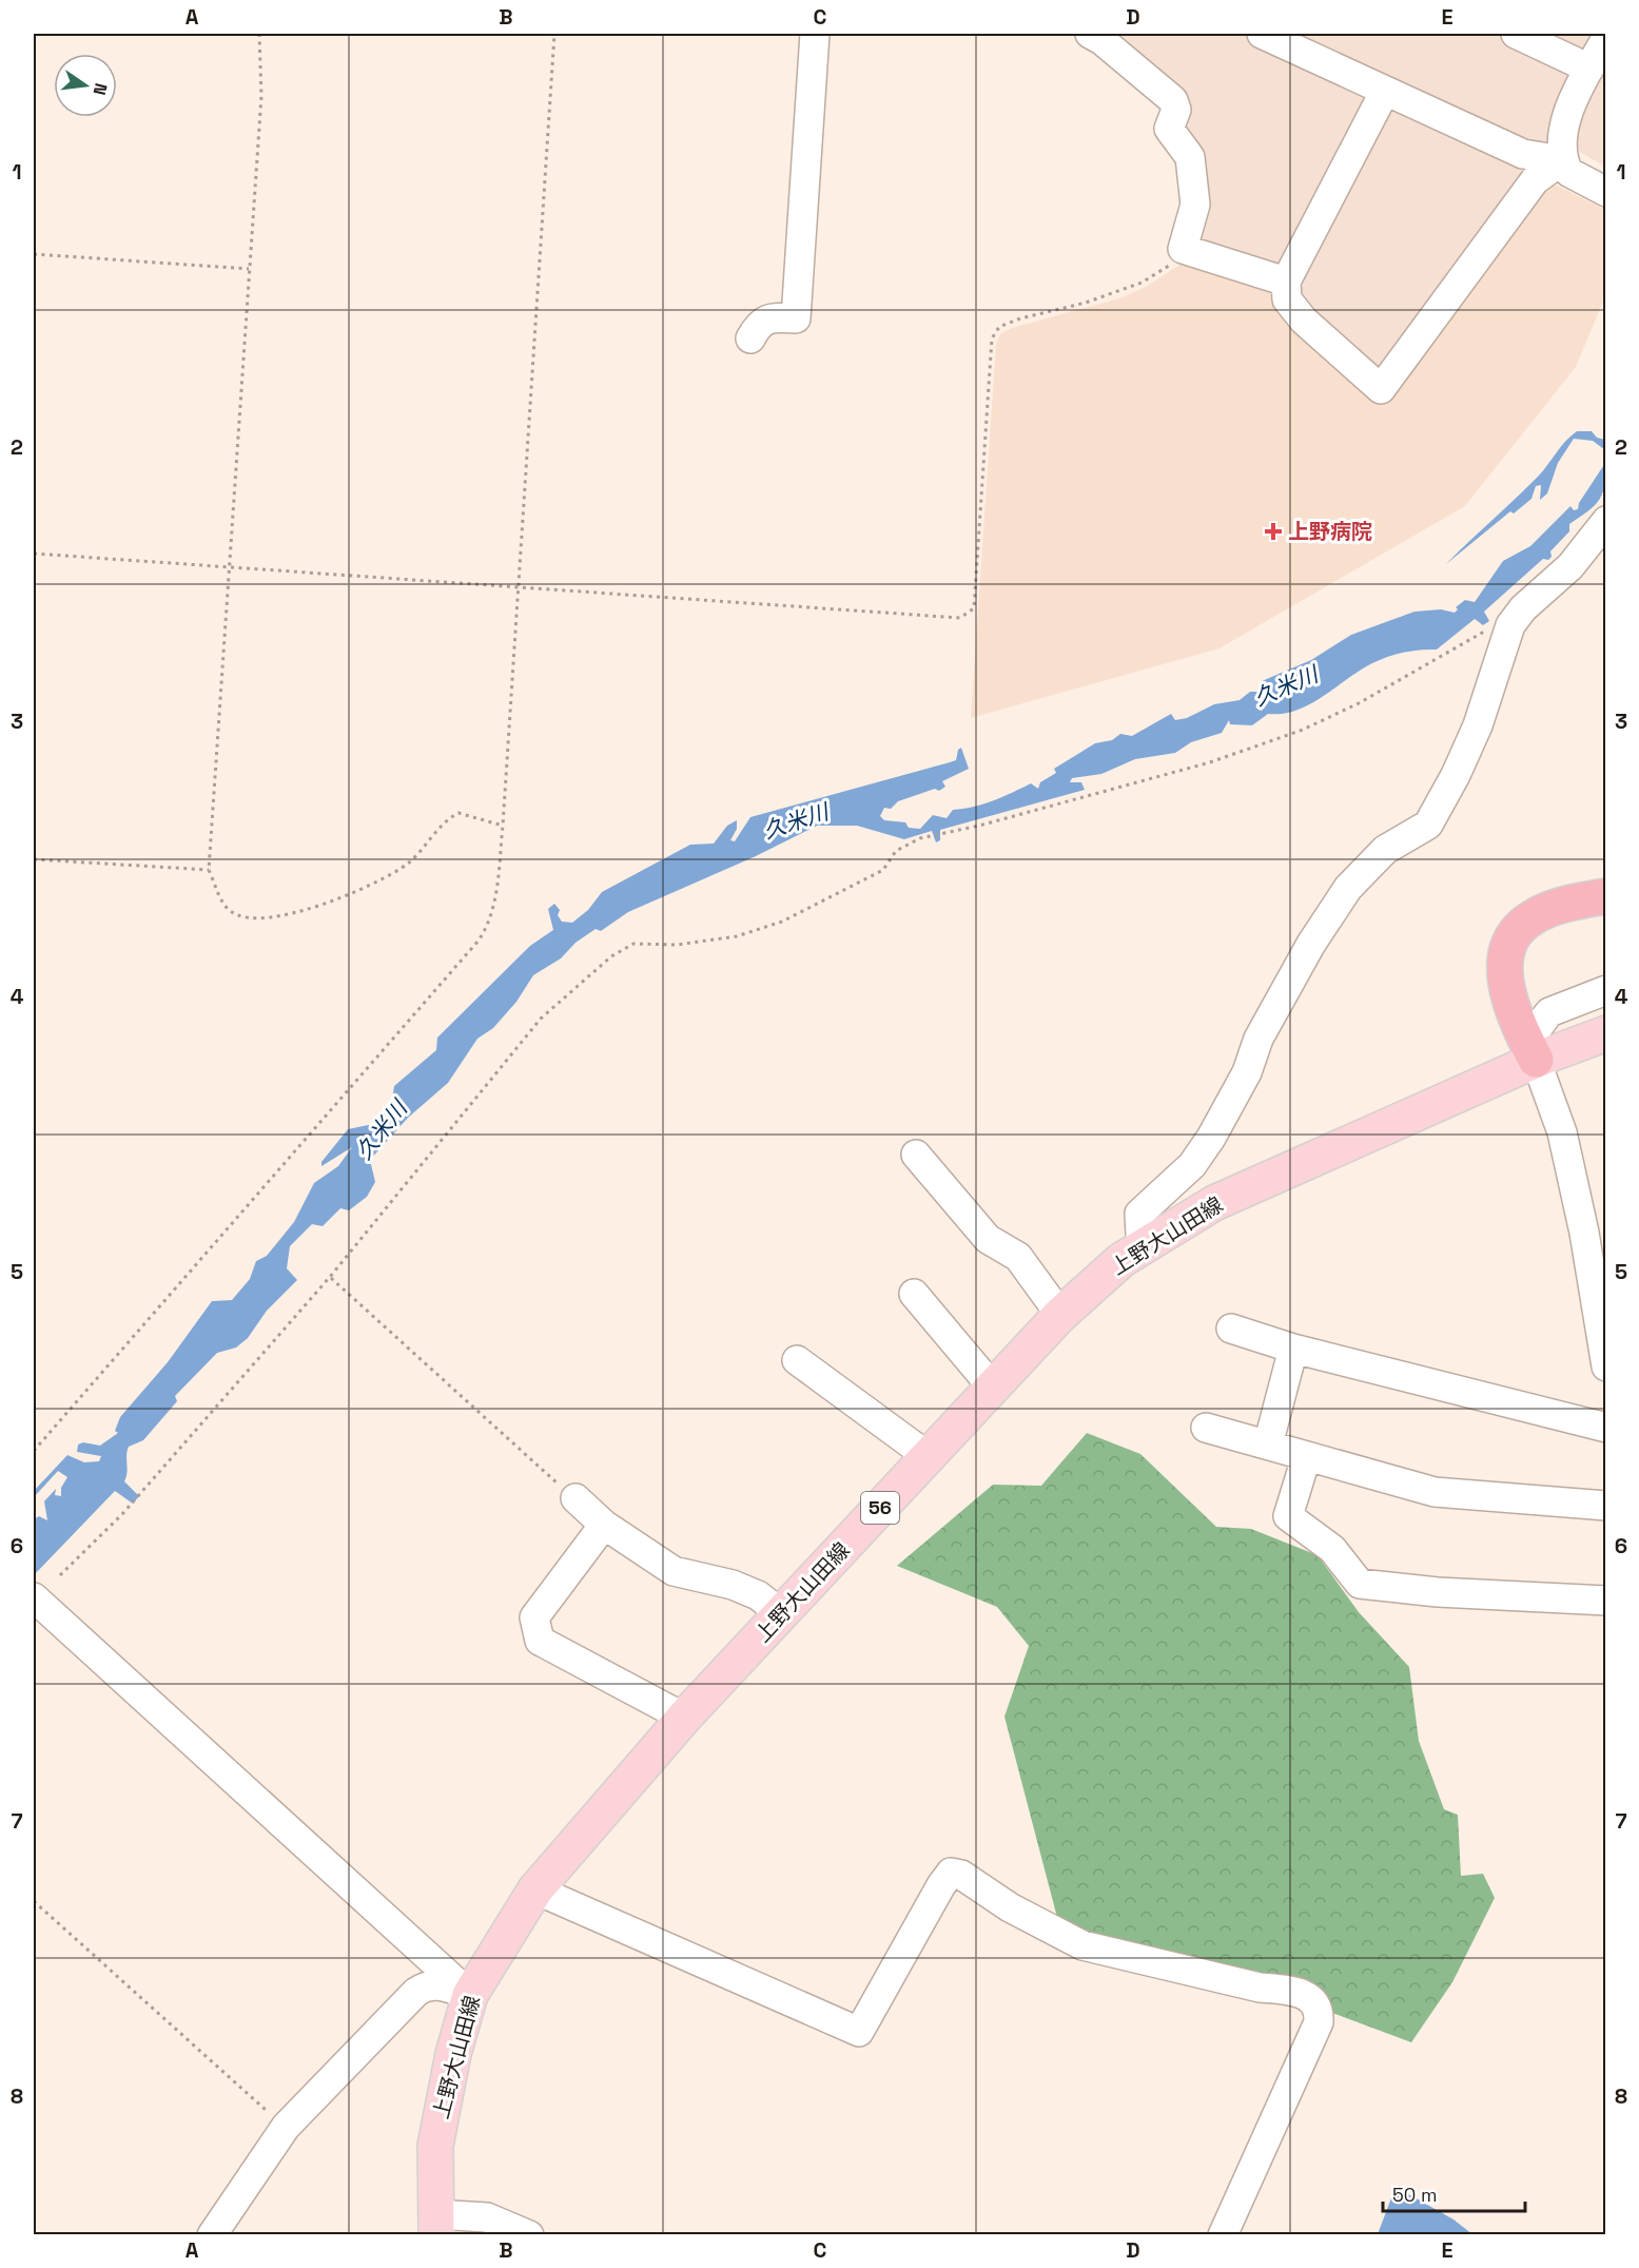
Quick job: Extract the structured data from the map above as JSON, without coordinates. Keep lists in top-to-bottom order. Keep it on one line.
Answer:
{"streets":{"main road":["上野大山田線","56"]},"water":["久米川"],"places":{"health":["上野病院"]},"scale_bar":"50 m","north":"right","grid":{"columns":["A","B","C","D","E"],"rows":["1","2","3","4","5","6","7","8"]}}
